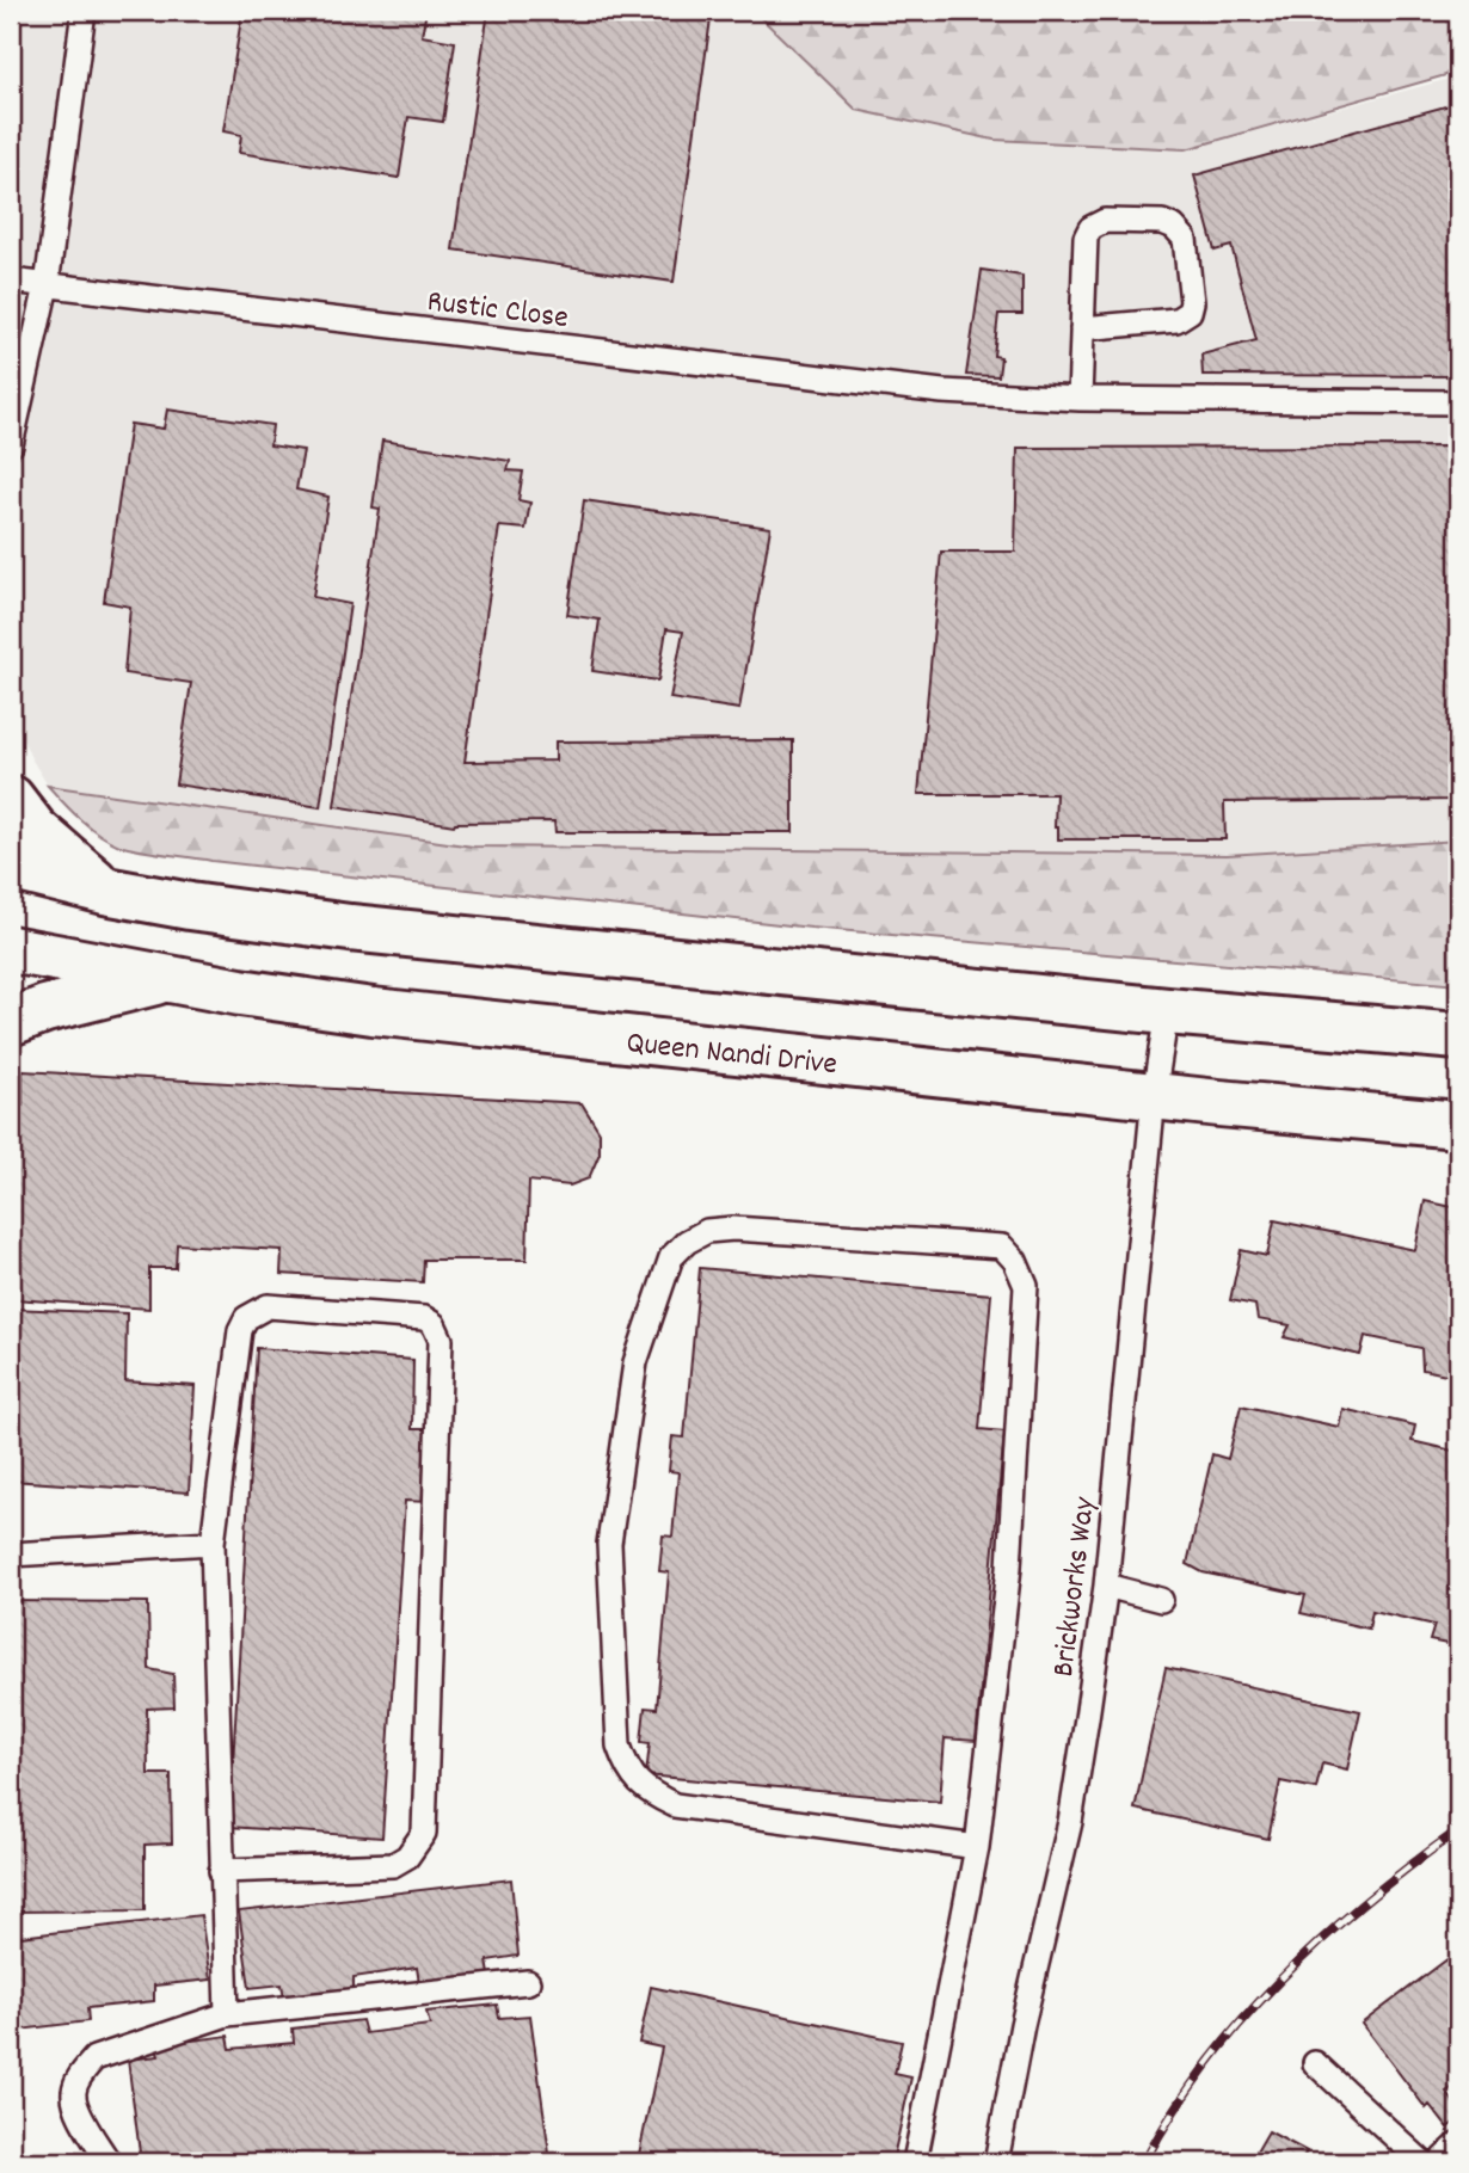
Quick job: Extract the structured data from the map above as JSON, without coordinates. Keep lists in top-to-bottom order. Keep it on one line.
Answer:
{"streets":{"main road":["Queen Nandi Drive"],"lane":["Rustic Close","Brickworks Way"]},"crossings":[["Queen Nandi Drive","Brickworks Way"]]}
